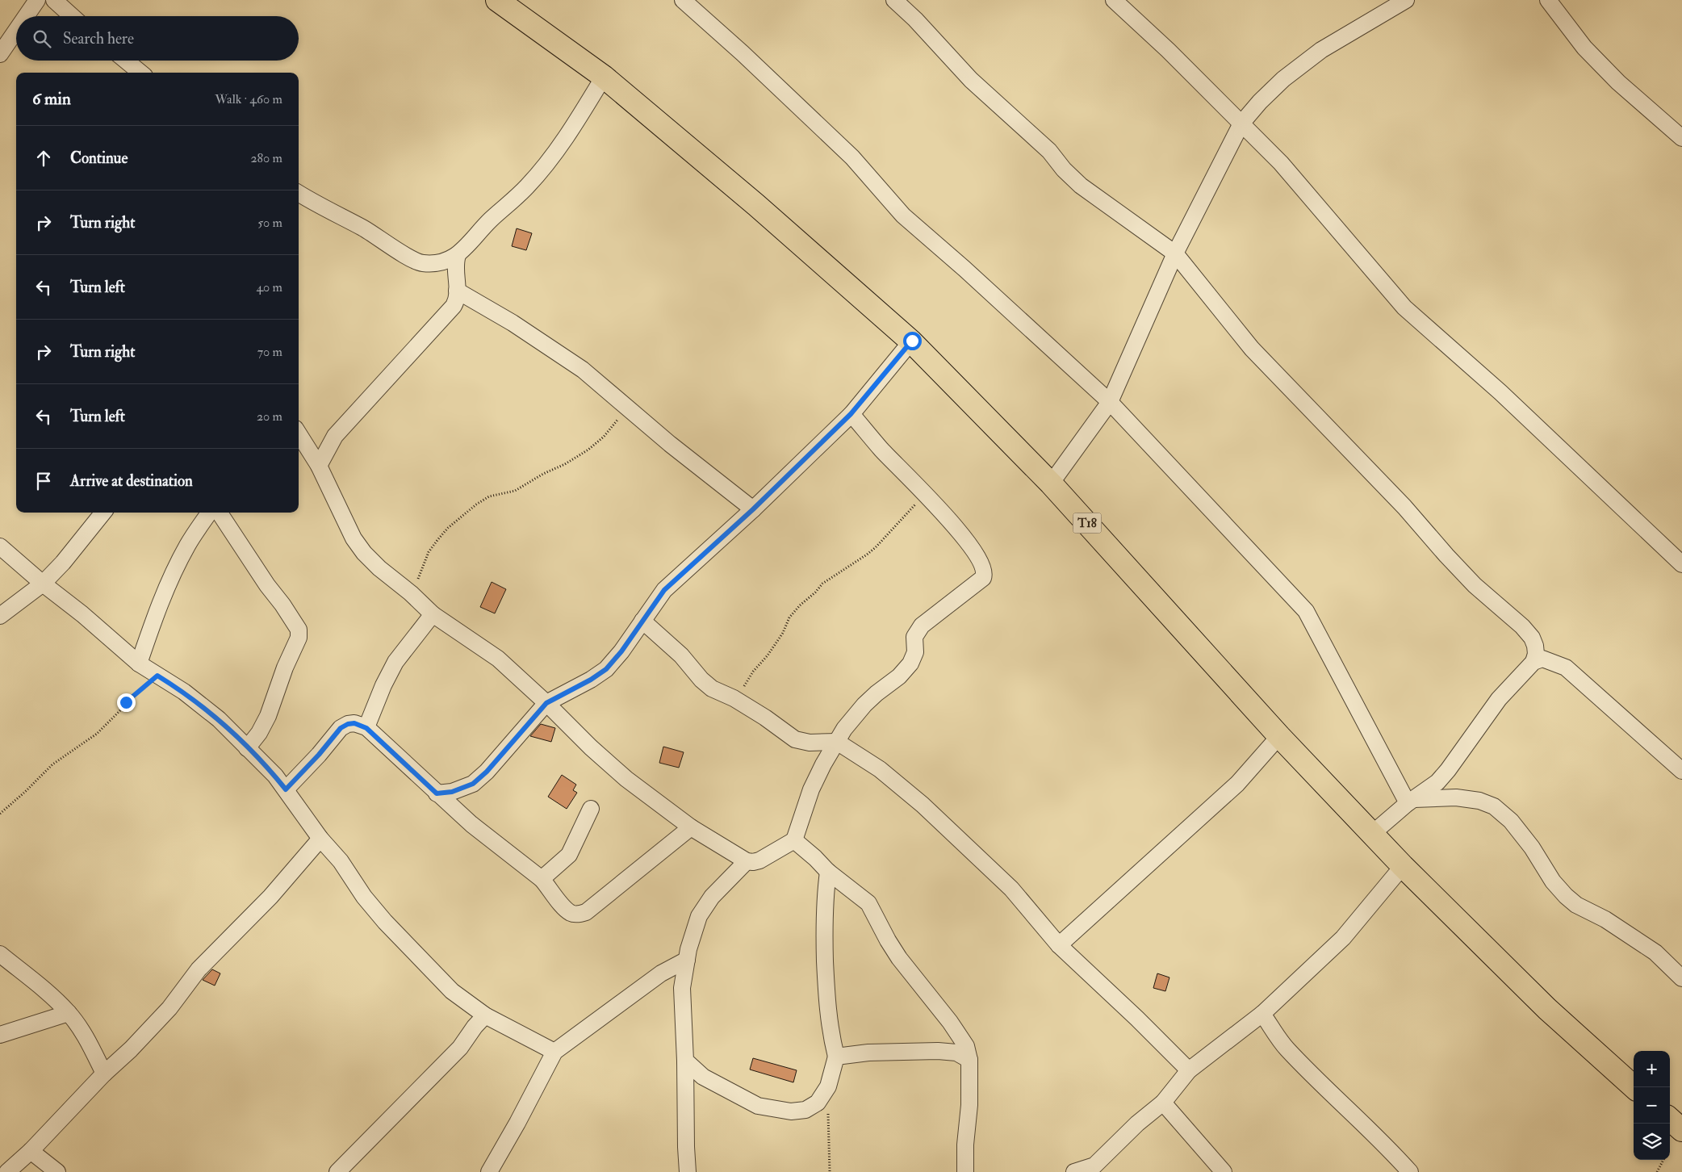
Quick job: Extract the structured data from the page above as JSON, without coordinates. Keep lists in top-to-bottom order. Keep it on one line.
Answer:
{"streets":{"highway":["T18"]},"page":{"search":"Search here","heading":["6 min","Walk · 460 m"],"list":[["Continue","280 m"],["Turn right","50 m"],["Turn left","40 m"],["Turn right","70 m"],["Turn left","20 m"],"Arrive at destination"],"map_buttons":["+","−"]}}
